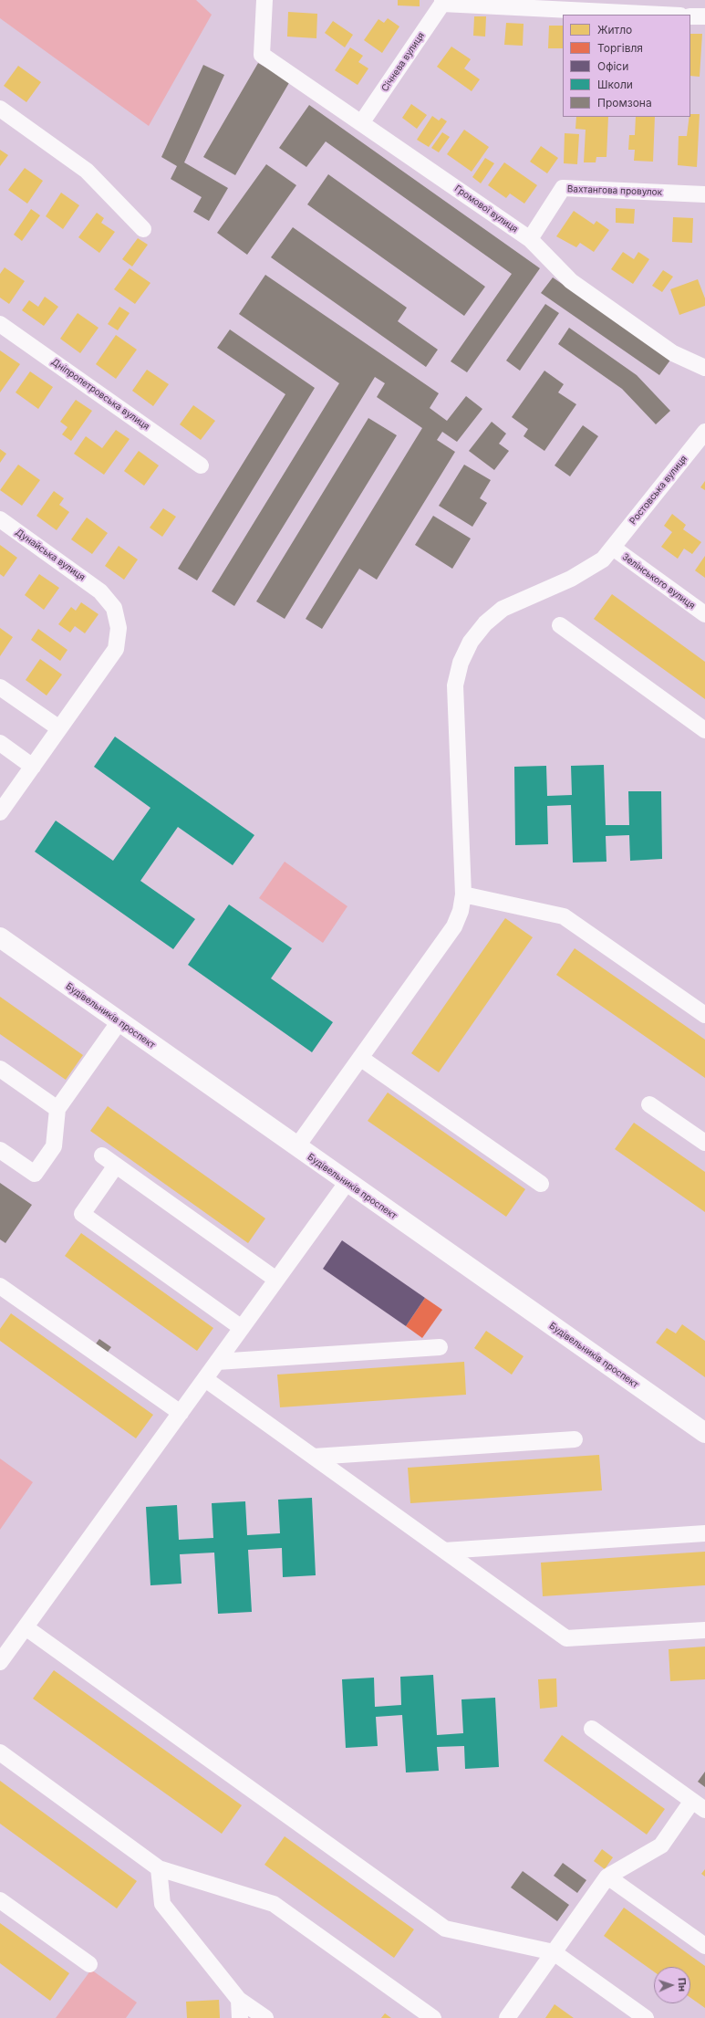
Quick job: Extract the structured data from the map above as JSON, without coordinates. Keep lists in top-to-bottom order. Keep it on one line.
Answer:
{"streets":{"main road":["Будівельників проспект"],"street":["Січнева вулиця","Вахтангова провулок","Громової вулиця","Дніпропетровська вулиця","Ростовська вулиця","Дунайська вулиця","Зелінського вулиця"]},"crossings":[["Січнева вулиця","Громової вулиця"],["Вахтангова провулок","Громової вулиця"],["Ростовська вулиця","Зелінського вулиця"],["Ростовська вулиця","Будівельників проспект"]],"legend":["Житло","Торгівля","Офіси","Школи","Промзона"],"north":"right"}
